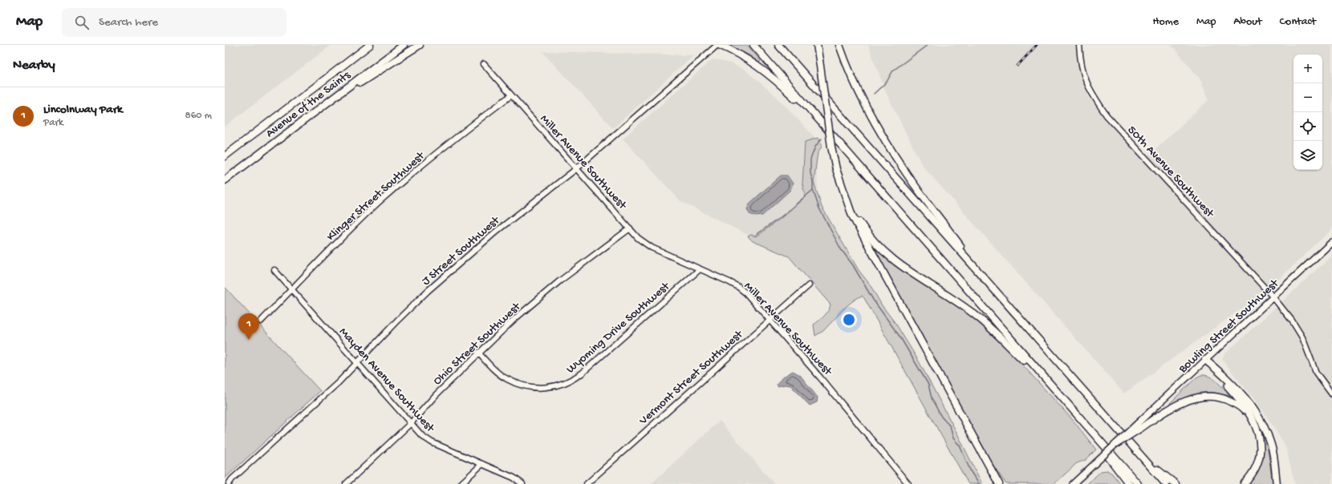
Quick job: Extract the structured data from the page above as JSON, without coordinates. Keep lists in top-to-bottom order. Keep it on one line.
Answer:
{"streets":{"highway":["Avenue of the Saints"],"main road":["Bowling Street Southwest"],"street":["Miller Avenue Southwest","50th Avenue Southwest","Klinger Street Southwest","J Street Southwest","Wyoming Drive Southwest","Ohio Street Southwest","Vermont Street Southwest","Mayden Avenue Southwest"]},"crossings":[["Miller Avenue Southwest","Klinger Street Southwest"],["Miller Avenue Southwest","J Street Southwest"],["Miller Avenue Southwest","Wyoming Drive Southwest"],["Miller Avenue Southwest","Ohio Street Southwest"],["Miller Avenue Southwest","Vermont Street Southwest"],["50th Avenue Southwest","Bowling Street Southwest"],["Klinger Street Southwest","Mayden Avenue Southwest"],["J Street Southwest","Mayden Avenue Southwest"],["Wyoming Drive Southwest","Ohio Street Southwest"],["Ohio Street Southwest","Mayden Avenue Southwest"]],"page":{"header":"Map","search":"Search here","nav":["Home","Map","About","Contact"],"heading":"Nearby","map_buttons":["+","−"],"list":[{"mark":"1","name":"Lincolnway Park","note":"Park","value":"860 m"}],"pins":"1"}}
